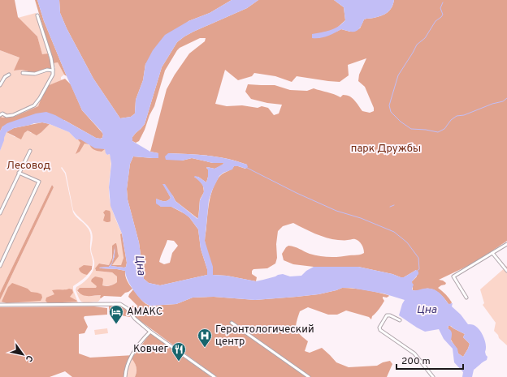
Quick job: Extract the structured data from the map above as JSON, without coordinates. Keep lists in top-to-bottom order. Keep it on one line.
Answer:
{"water":["Цна"],"parks":["парк Дружбы","Лесовод"],"places":{"hotel":["АМАКС"],"hospital":["Геронтологический центр"],"restaurant":["Ковчег"]},"scale_bar":"200 m","north":"bottom right"}
